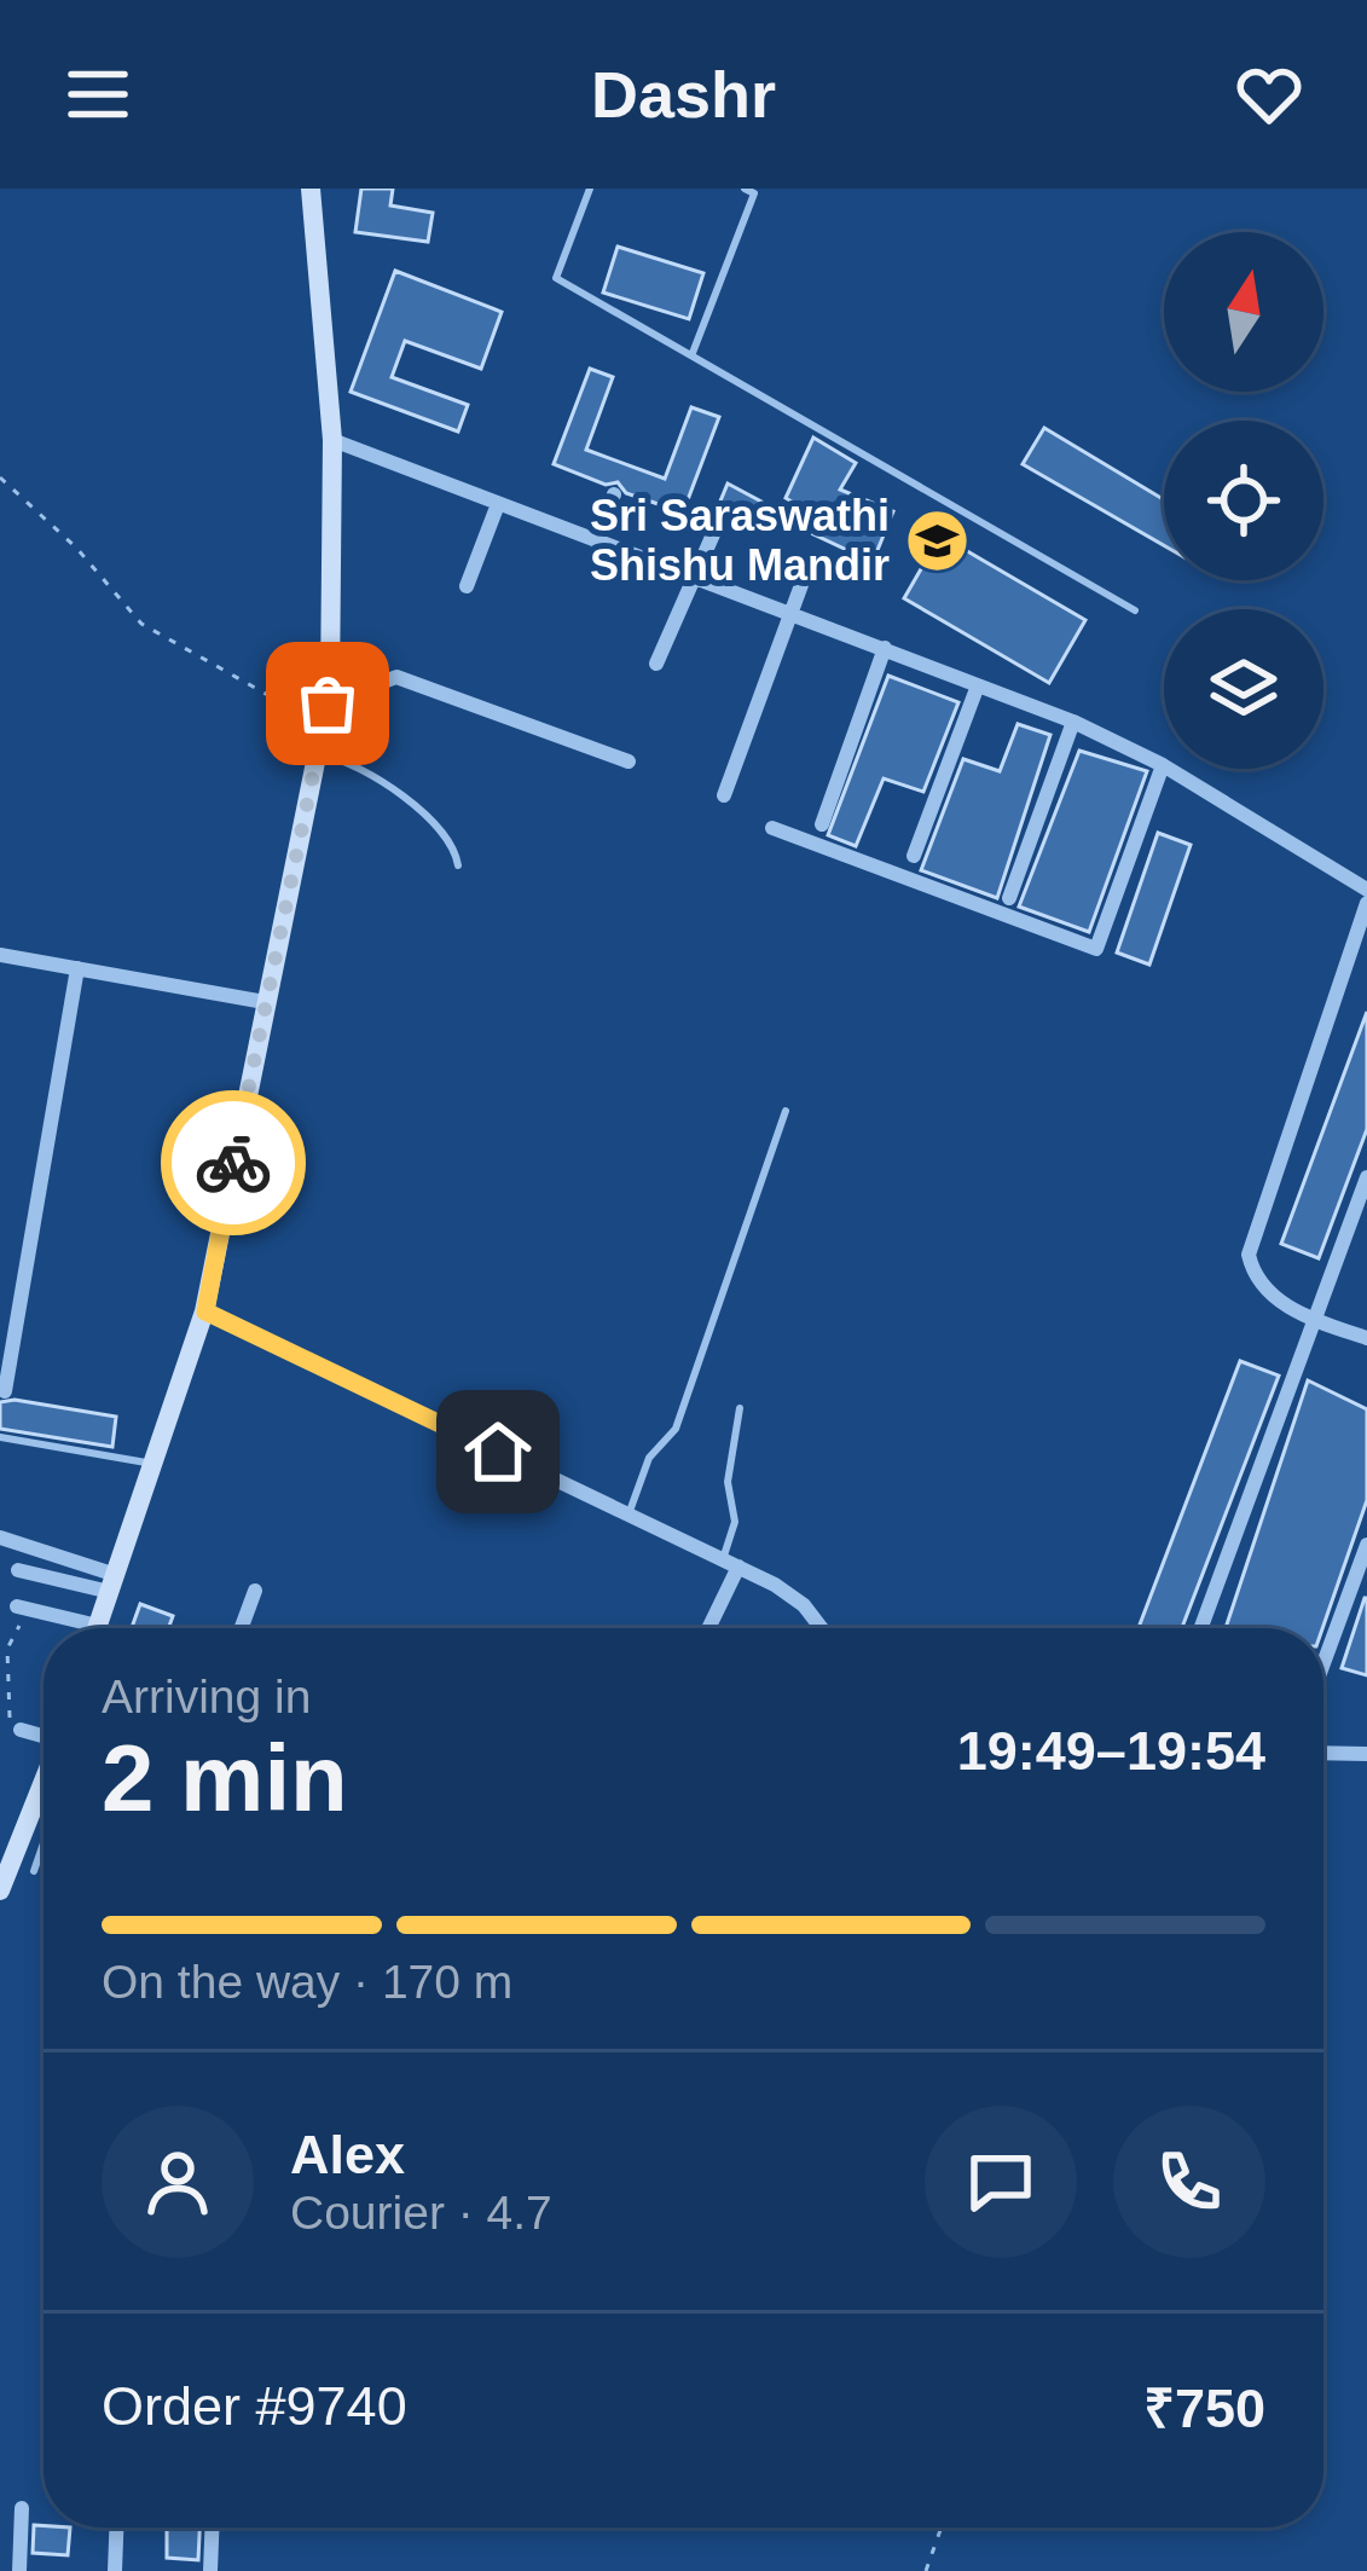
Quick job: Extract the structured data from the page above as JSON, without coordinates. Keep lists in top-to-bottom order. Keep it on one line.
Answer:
{"places":{"school or university":["Sri Saraswathi Shishu Mandir"]},"north":"top","page":{"header":"Dashr","heading":["2 min","Arriving in","19:49–19:54"],"panel":["Alex","Courier · 4.7","Order #9740","₹750"],"bar":"On the way · 170 m"}}
